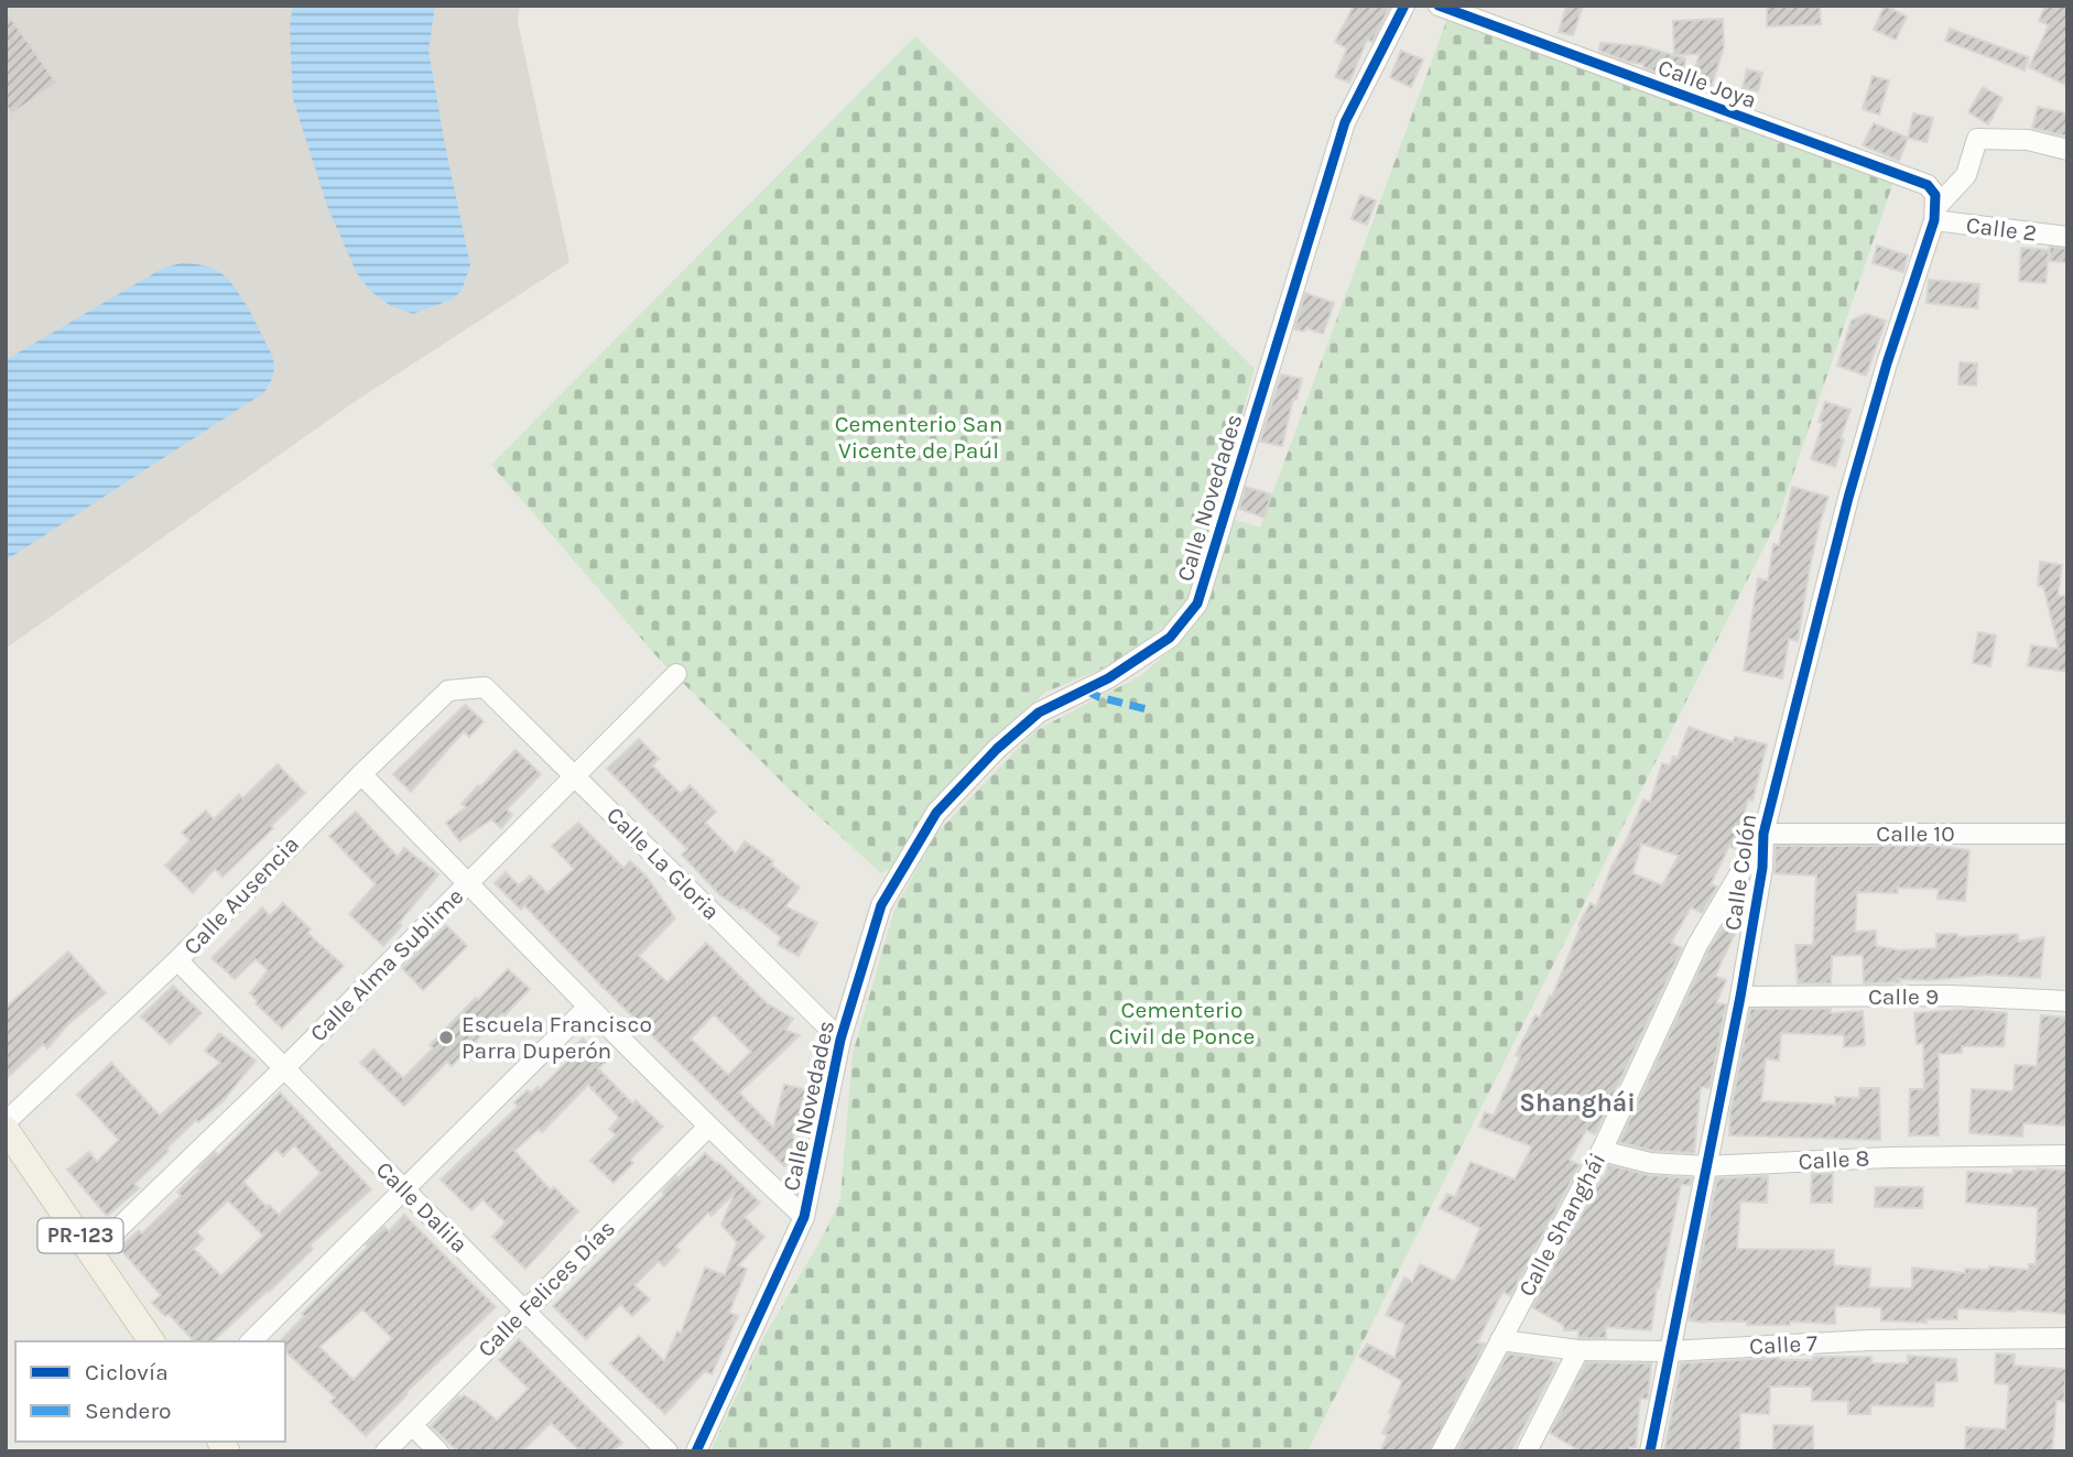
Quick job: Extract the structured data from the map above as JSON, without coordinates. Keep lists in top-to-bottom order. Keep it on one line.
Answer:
{"streets":{"main road":["PR-123"],"street":["Calle Joya","Calle 2","Calle Novedades","Calle 10","Calle La Gloria","Calle Colón","Calle Ausencia","Calle Alma Sublime","Calle 9","Calle 8","Calle Dalila","Calle Shanghái","Calle Felices Días","Calle 7"]},"crossings":[["Calle Joya","Calle 2"],["Calle Joya","Calle Colón"],["Calle 2","Calle Colón"],["Calle Novedades","Calle La Gloria"],["Calle 10","Calle Colón"],["Calle 10","Calle Shanghái"],["Calle La Gloria","Calle Ausencia"],["Calle La Gloria","Calle Alma Sublime"],["Calle Colón","Calle 9"],["Calle Colón","Calle 8"],["Calle Colón","Calle Shanghái"],["Calle Colón","Calle 7"],["Calle Ausencia","Calle Dalila"],["Calle Ausencia","PR-123"],["Calle Alma Sublime","Calle Dalila"],["Calle Alma Sublime","PR-123"],["Calle 8","Calle Shanghái"],["Calle Dalila","Calle Felices Días"],["Calle Shanghái","Calle 7"]],"districts":["Shanghái"],"parks":["Cementerio San Vicente de Paúl","Cementerio Civil de Ponce"],"places":["Escuela Francisco Parra Duperón"],"legend":["Ciclovía","Sendero"]}
